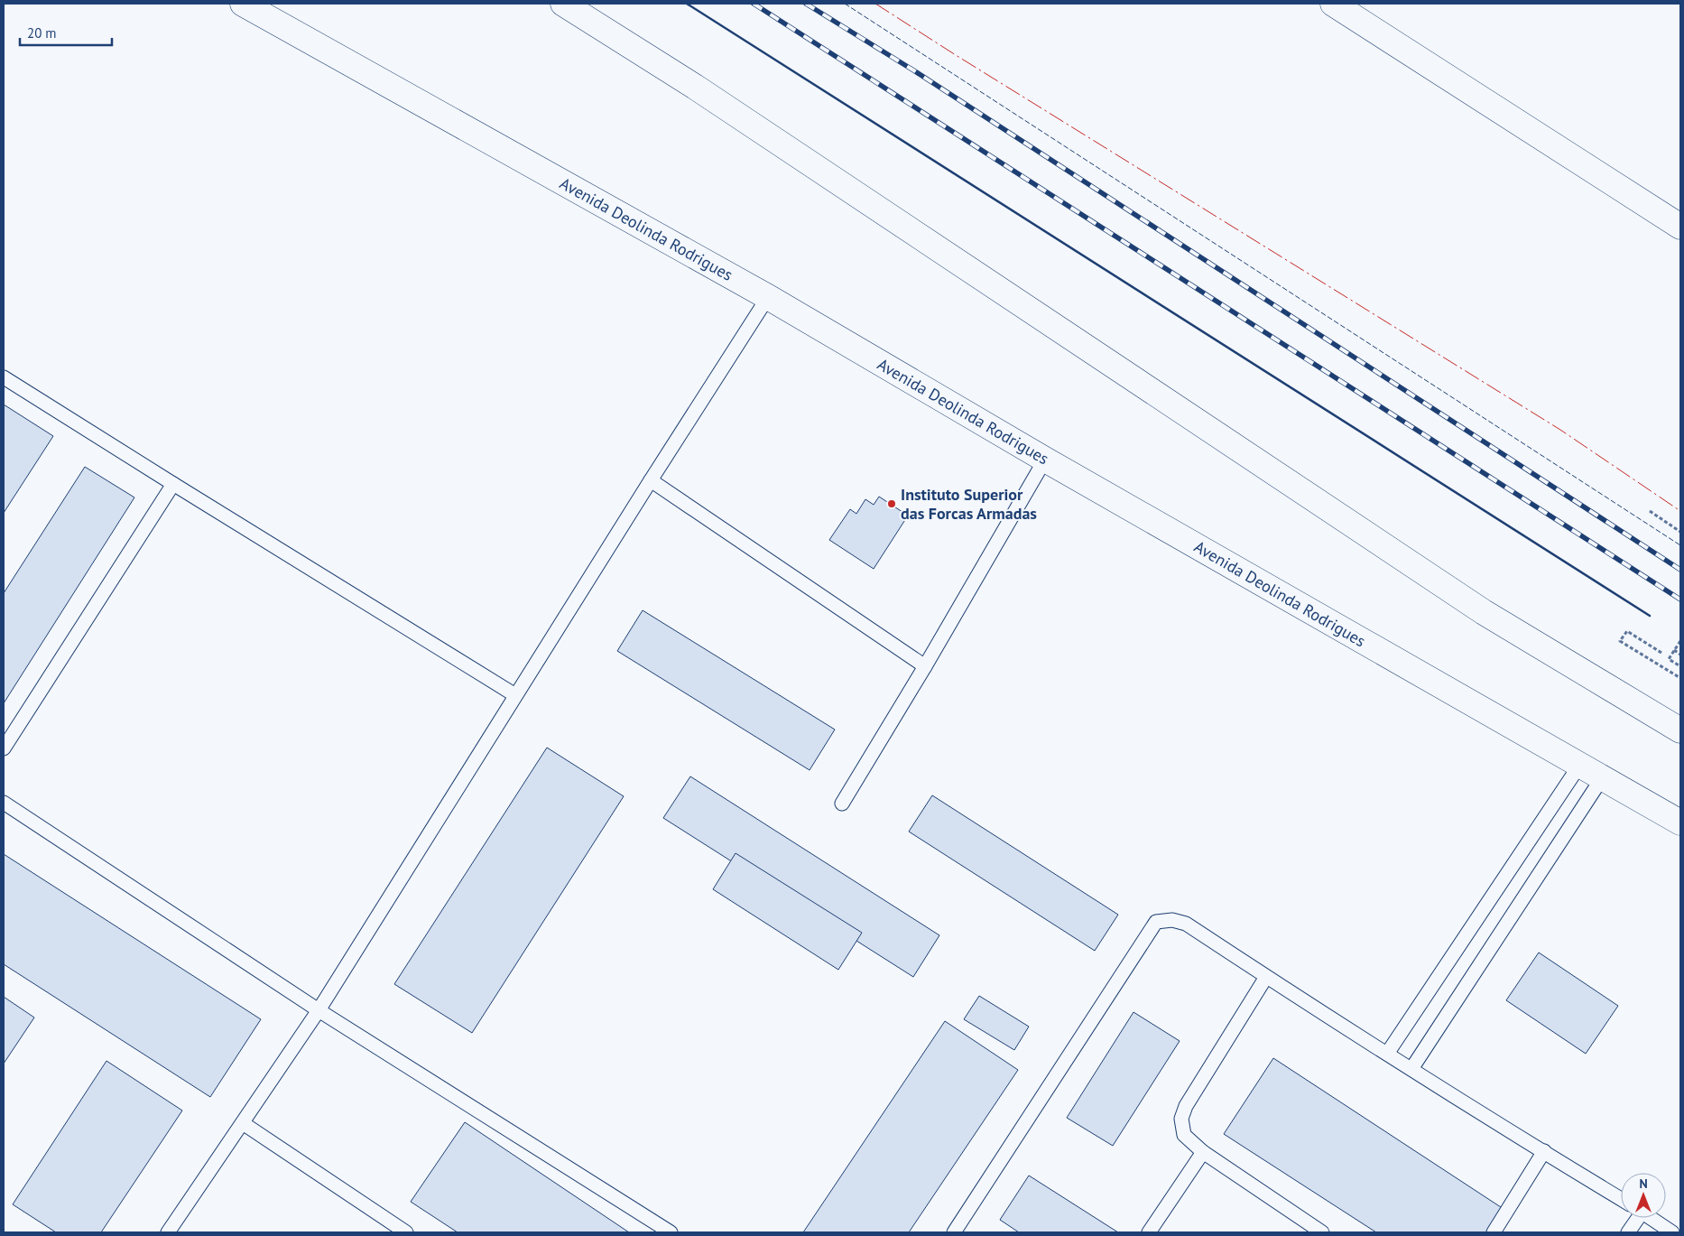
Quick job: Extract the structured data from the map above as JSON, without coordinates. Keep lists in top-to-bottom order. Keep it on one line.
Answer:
{"streets":{"main road":["Avenida Deolinda Rodrigues"]},"places":["Instituto Superior das Forcas Armadas"],"scale_bar":"20 m","north":"top"}
